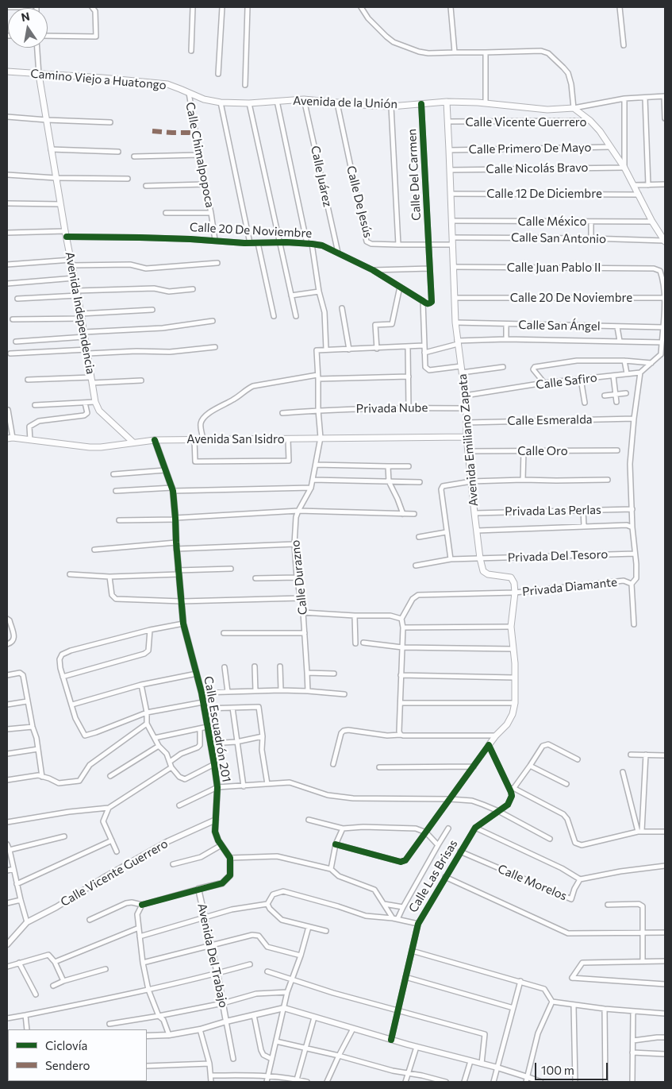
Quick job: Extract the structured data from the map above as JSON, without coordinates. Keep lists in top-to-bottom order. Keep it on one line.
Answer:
{"streets":{"main road":["Camino Viejo a Huatongo","Avenida de la Unión","Calle Vicente Guerrero","Avenida Independencia","Avenida San Isidro","Avenida Emiliano Zapata"],"street":["Calle Primero De Mayo","Calle Chimalpopoca","Calle Nicolás Bravo","Calle Del Carmen","Calle Juárez","Calle 12 De Diciembre","Calle De Jesús","Calle México","Calle 20 De Noviembre","Calle San Antonio","Calle Juan Pablo II","Calle San Ángel","Calle Safiro","Privada Nube","Calle Esmeralda","Calle Oro","Privada Las Perlas","Privada Del Tesoro","Calle Durazno","Privada Diamante","Calle Escuadrón 201","Calle Las Brisas","Calle Morelos","Avenida Del Trabajo"]},"crossings":[["Camino Viejo a Huatongo","Avenida de la Unión"],["Camino Viejo a Huatongo","Calle Chimalpopoca"],["Camino Viejo a Huatongo","Avenida Independencia"],["Avenida de la Unión","Calle Chimalpopoca"],["Avenida de la Unión","Calle Del Carmen"],["Avenida de la Unión","Calle Juárez"],["Avenida de la Unión","Calle De Jesús"],["Avenida de la Unión","Avenida Emiliano Zapata"],["Calle Vicente Guerrero","Calle Primero De Mayo"],["Calle Vicente Guerrero","Avenida Emiliano Zapata"],["Calle Vicente Guerrero","Calle Escuadrón 201"],["Calle Primero De Mayo","Avenida Emiliano Zapata"],["Calle Chimalpopoca","Calle 20 De Noviembre"],["Calle Nicolás Bravo","Avenida Emiliano Zapata"],["Calle Del Carmen","Calle De Jesús"],["Calle Juárez","Calle 20 De Noviembre"],["Calle 12 De Diciembre","Avenida Emiliano Zapata"],["Calle De Jesús","Avenida Emiliano Zapata"],["Calle México","Avenida Emiliano Zapata"],["Calle 20 De Noviembre","Calle Juan Pablo II"],["Calle 20 De Noviembre","Avenida Independencia"],["Calle 20 De Noviembre","Avenida Emiliano Zapata"],["Calle San Antonio","Avenida Emiliano Zapata"],["Calle Juan Pablo II","Avenida Emiliano Zapata"],["Avenida Independencia","Avenida San Isidro"],["Calle San Ángel","Avenida Emiliano Zapata"],["Calle Safiro","Avenida Emiliano Zapata"],["Privada Nube","Avenida Emiliano Zapata"],["Privada Nube","Calle Durazno"],["Calle Esmeralda","Avenida Emiliano Zapata"],["Avenida San Isidro","Avenida Emiliano Zapata"],["Avenida San Isidro","Calle Durazno"],["Avenida San Isidro","Calle Escuadrón 201"],["Avenida Emiliano Zapata","Calle Oro"],["Avenida Emiliano Zapata","Privada Las Perlas"],["Avenida Emiliano Zapata","Privada Del Tesoro"],["Avenida Emiliano Zapata","Privada Diamante"],["Calle Las Brisas","Calle Morelos"]],"legend":["Ciclovía","Sendero"],"scale_bar":"100 m","north":"top"}
